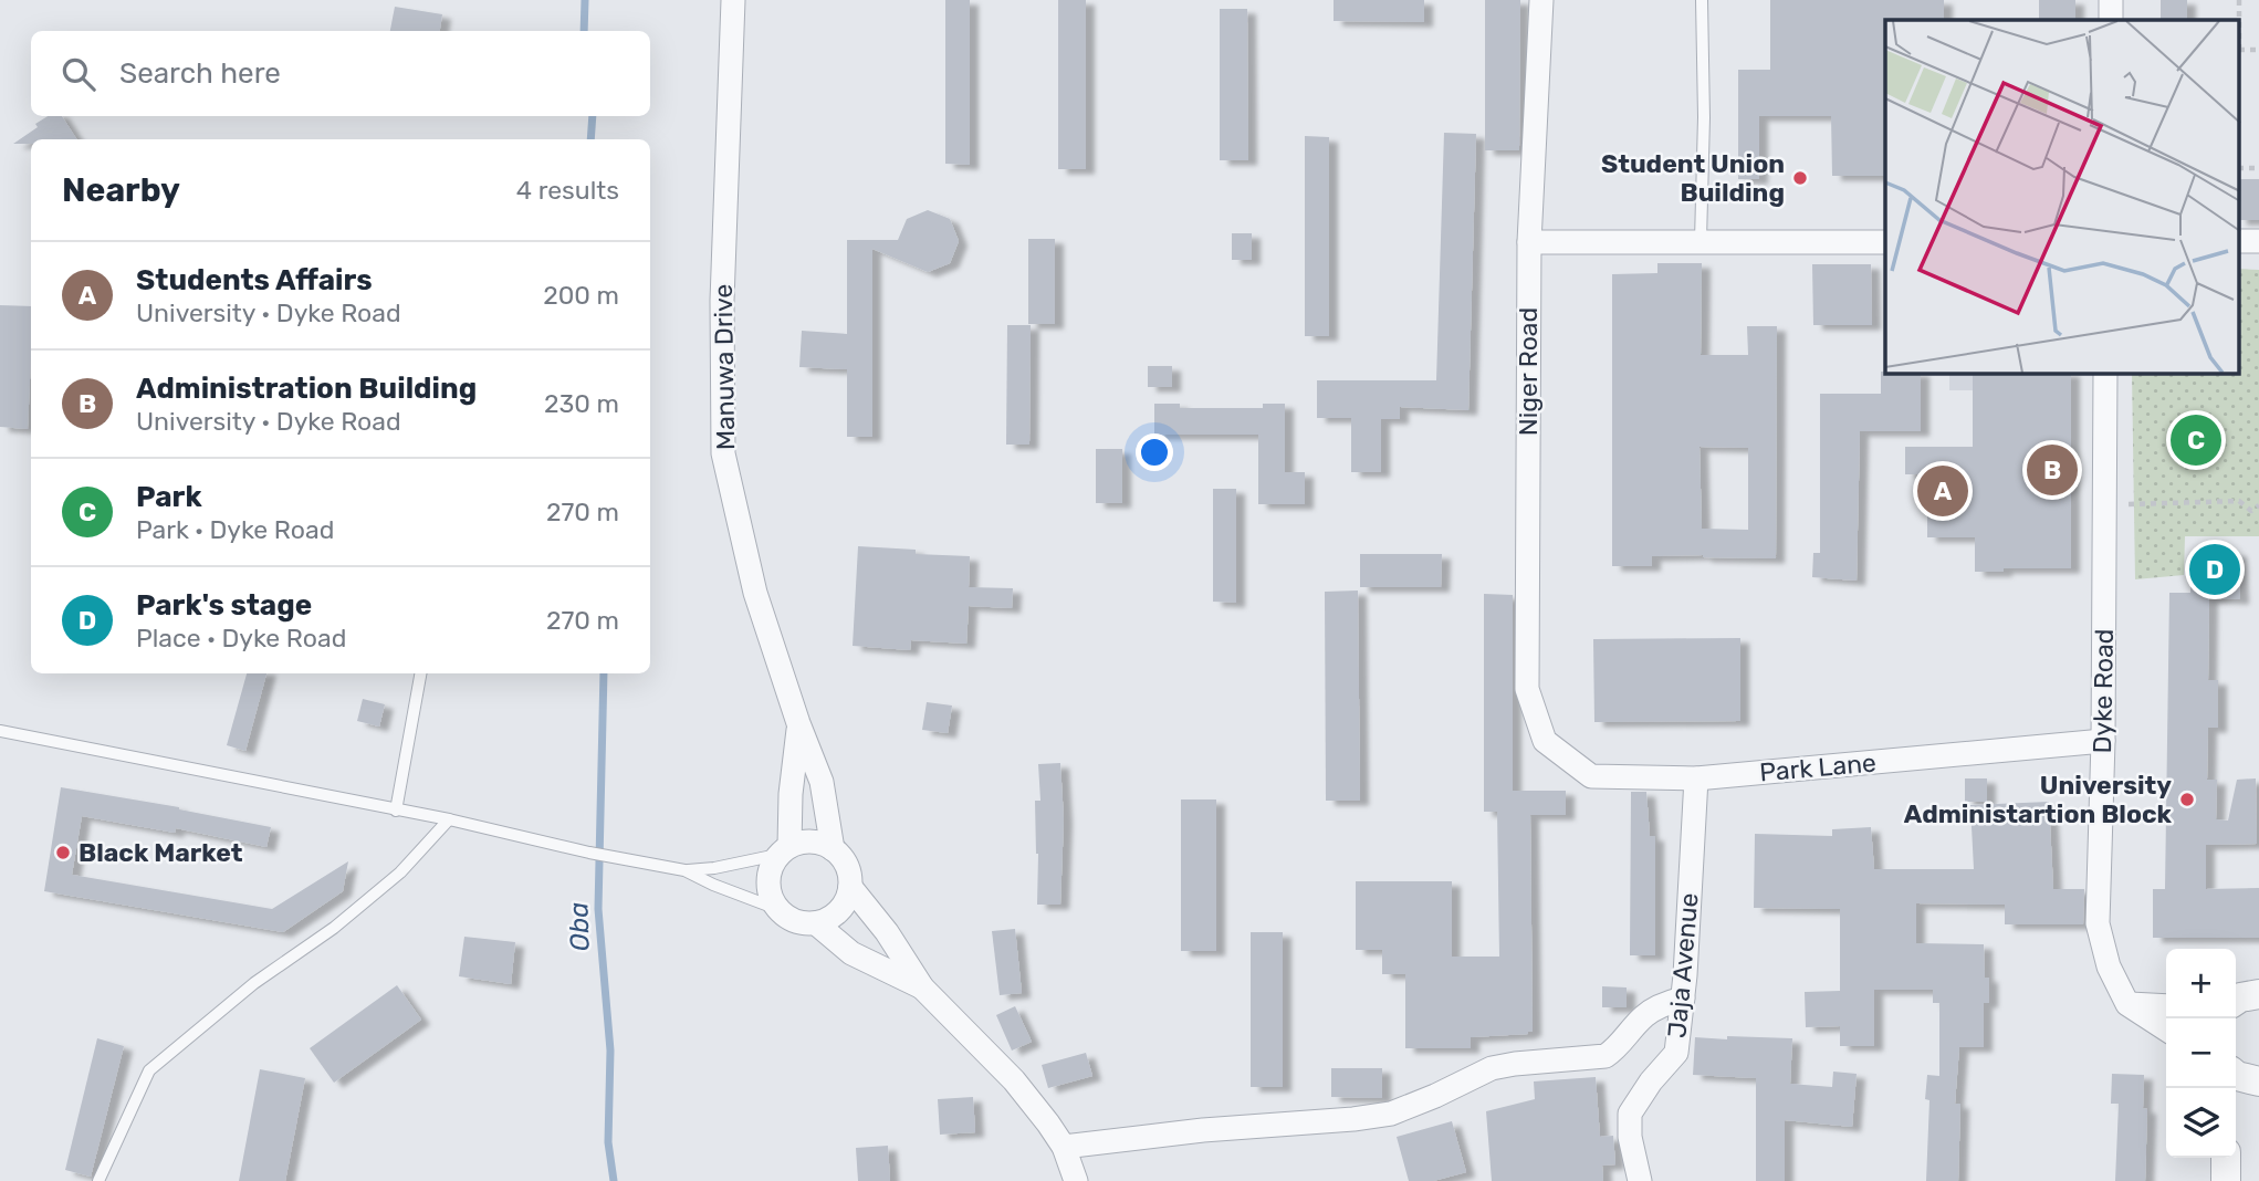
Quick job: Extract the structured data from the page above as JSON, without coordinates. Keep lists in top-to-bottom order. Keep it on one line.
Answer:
{"streets":{"street":["Manuwa Drive","Niger Road","Dyke Road","Park Lane","Jaja Avenue"]},"crossings":[["Niger Road","Park Lane"],["Dyke Road","Park Lane"],["Park Lane","Jaja Avenue"]],"water":["Oba"],"places":["Student Union Building","University Administartion Block","Black Market"],"page":{"search":"Search here","heading":["Nearby","4 results"],"list":[{"mark":"A","name":"Students Affairs","note":"University · Dyke Road","value":"200 m"},{"mark":"B","name":"Administration Building","note":"University · Dyke Road","value":"230 m"},{"mark":"C","name":"Park","note":"Park · Dyke Road","value":"270 m"},{"mark":"D","name":"Park's stage","note":"Place · Dyke Road","value":"270 m"}],"pins":["C","B","A","D"],"map_buttons":["+","−"]}}
